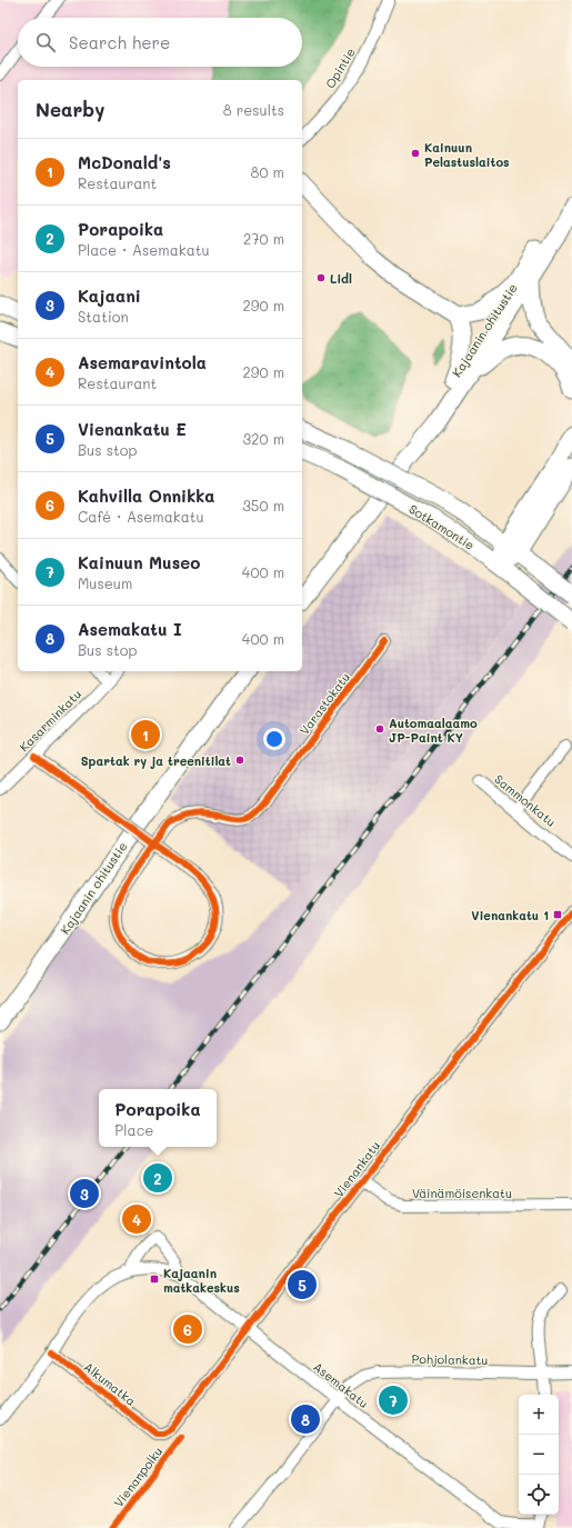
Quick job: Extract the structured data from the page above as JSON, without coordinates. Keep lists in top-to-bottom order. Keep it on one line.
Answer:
{"streets":{"highway":["Kajaanin ohitustie","Sotkamontie"],"street":["Opintie","Varastokatu","Kasarminkatu","Sammonkatu","Vienankatu","Väinämöisenkatu","Pohjolankatu","Alkumatka","Asemakatu"],"cycle path":["Vienanpolku"]},"crossings":[["Varastokatu","Kasarminkatu"],["Vienankatu","Väinämöisenkatu"],["Vienankatu","Alkumatka"],["Vienankatu","Asemakatu"],["Pohjolankatu","Asemakatu"],["Alkumatka","Asemakatu"]],"places":{"other":["Kainuun Pelastuslaitos","Lidl","Automaalaamo JP-Paint KY","Spartak ry ja treenitilat"],"transit":["Vienankatu 1","Kajaanin matkakeskus"]},"page":{"search":"Search here","heading":["Nearby","8 results"],"list":[{"mark":"1","name":"McDonald's","note":"Restaurant","value":"80 m"},{"mark":"2","name":"Porapoika","note":"Place · Asemakatu","value":"270 m"},{"mark":"3","name":"Kajaani","note":"Station","value":"290 m"},{"mark":"4","name":"Asemaravintola","note":"Restaurant","value":"290 m"},{"mark":"5","name":"Vienankatu E","note":"Bus stop","value":"320 m"},{"mark":"6","name":"Kahvilla Onnikka","note":"Café · Asemakatu","value":"350 m"},{"mark":"7","name":"Kainuun Museo","note":"Museum","value":"400 m"},{"mark":"8","name":"Asemakatu I","note":"Bus stop","value":"400 m"}],"pins":["1","2","3","4","5","6","7","8"],"popup":["Porapoika","Place"],"map_buttons":["+","−"]}}
